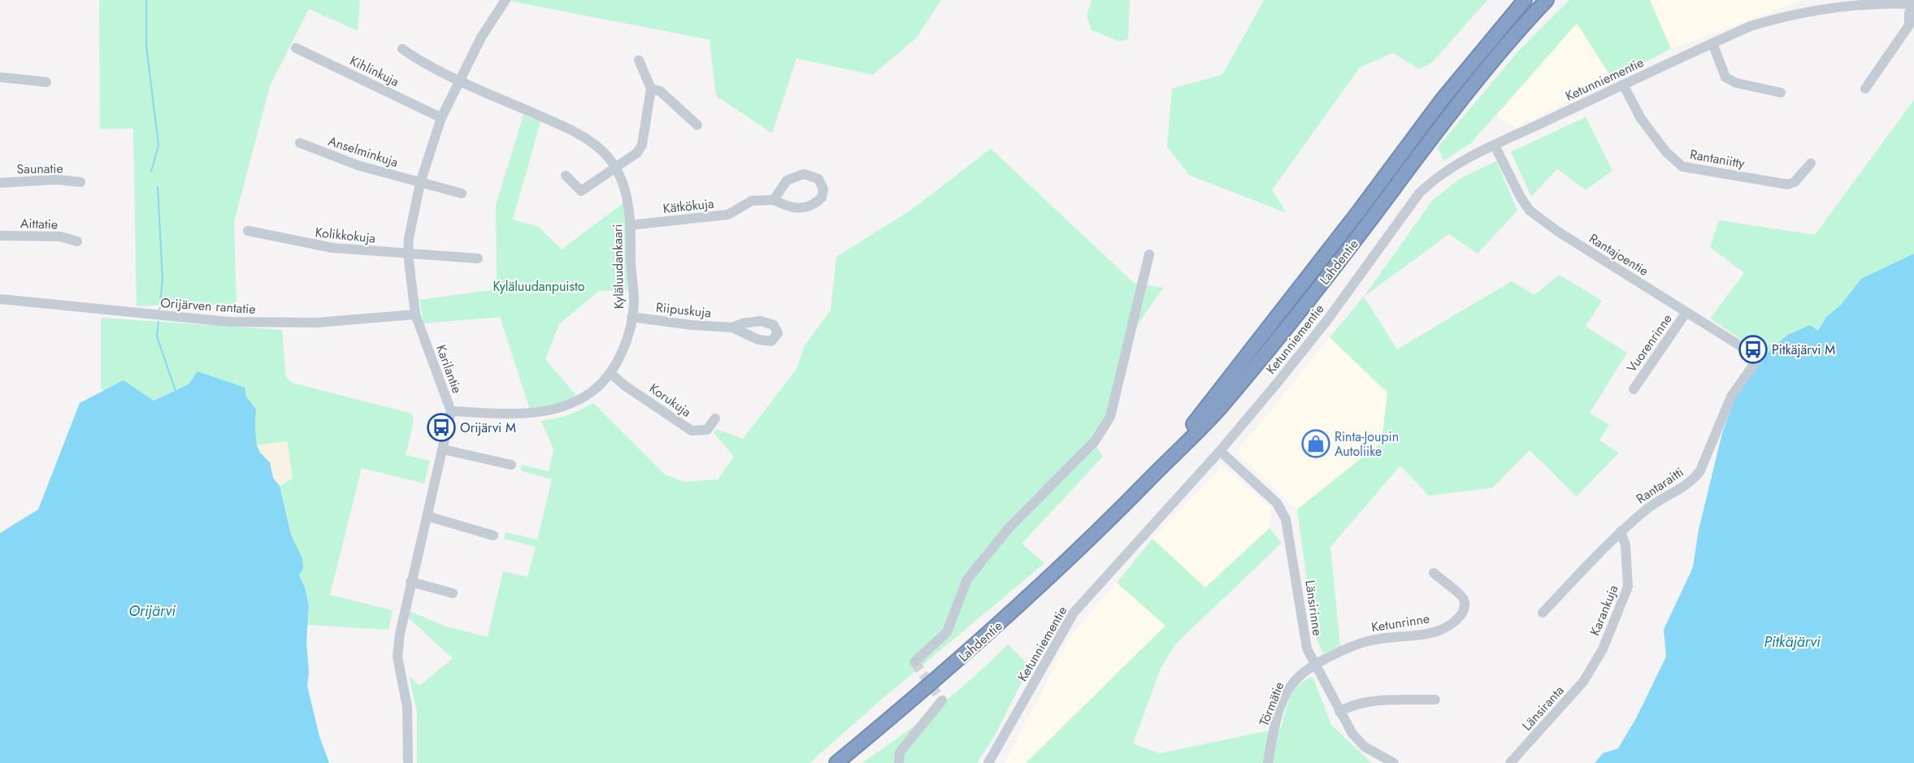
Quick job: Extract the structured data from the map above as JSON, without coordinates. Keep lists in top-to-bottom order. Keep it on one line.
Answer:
{"streets":{"highway":["Lahdentie"],"street":["Kihlinkuja","Ketunniementie","Anselminkuja","Rantaniitty","Saunatie","Kätkökuja","Aittatie","Kolikkokuja","Rantajoentie","Kyläluudankaari","Orijärven rantatie","Riipuskuja","Vuorenrinne","Karilantie","Korukuja","Rantaraitti","Länsirinne","Karankuja","Ketunrinne","Törmätie","Länsiranta"]},"crossings":[["Kihlinkuja","Karilantie"],["Ketunniementie","Rantaniitty"],["Ketunniementie","Rantajoentie"],["Ketunniementie","Länsirinne"],["Anselminkuja","Karilantie"],["Kätkökuja","Kyläluudankaari"],["Kolikkokuja","Karilantie"],["Rantajoentie","Vuorenrinne"],["Rantajoentie","Rantaraitti"],["Kyläluudankaari","Riipuskuja"],["Kyläluudankaari","Karilantie"],["Kyläluudankaari","Korukuja"],["Orijärven rantatie","Karilantie"],["Rantaraitti","Karankuja"],["Länsirinne","Ketunrinne"],["Länsirinne","Törmätie"],["Karankuja","Länsiranta"],["Ketunrinne","Törmätie"]],"water":["Orijärvi","Pitkäjärvi"],"parks":["Kyläluudanpuisto"],"places":{"bus stop":["Pitkäjärvi M","Orijärvi M"],"shop":["Rinta-Joupin Autoliike"]}}
